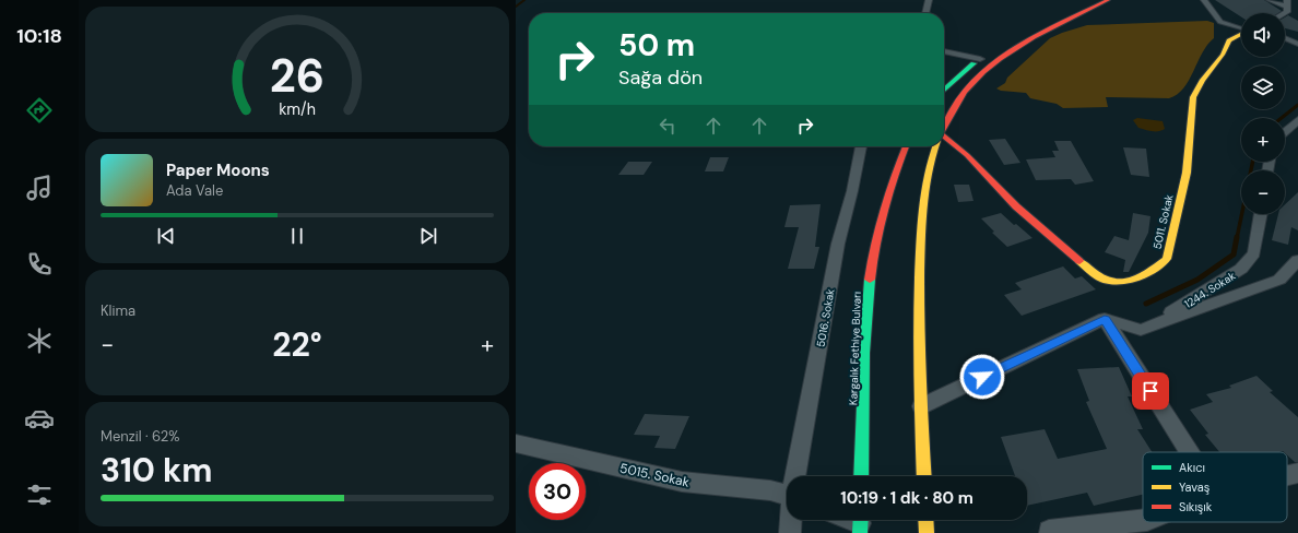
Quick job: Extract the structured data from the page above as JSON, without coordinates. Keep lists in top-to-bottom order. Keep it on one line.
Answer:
{"streets":{"main road":["5011. Sokak","Kargalık Fethiye Bulvarı"],"street":["1244. Sokak","5016. Sokak","5015. Sokak"]},"legend":["Akıcı","Yavaş","Sıkışık"],"page":{"tabs":"10:18","map_buttons":["+","−"],"turn":["50 m","Sağa dön"],"song":["Paper Moons","Ada Vale"],"tile":["Klima",["Menzil · 62%","310 km"]],"heat":["−","22°","+"],"limit":"30","trip":"10:19 · 1 dk · 80 m","gauge":["26","km/h"]}}
